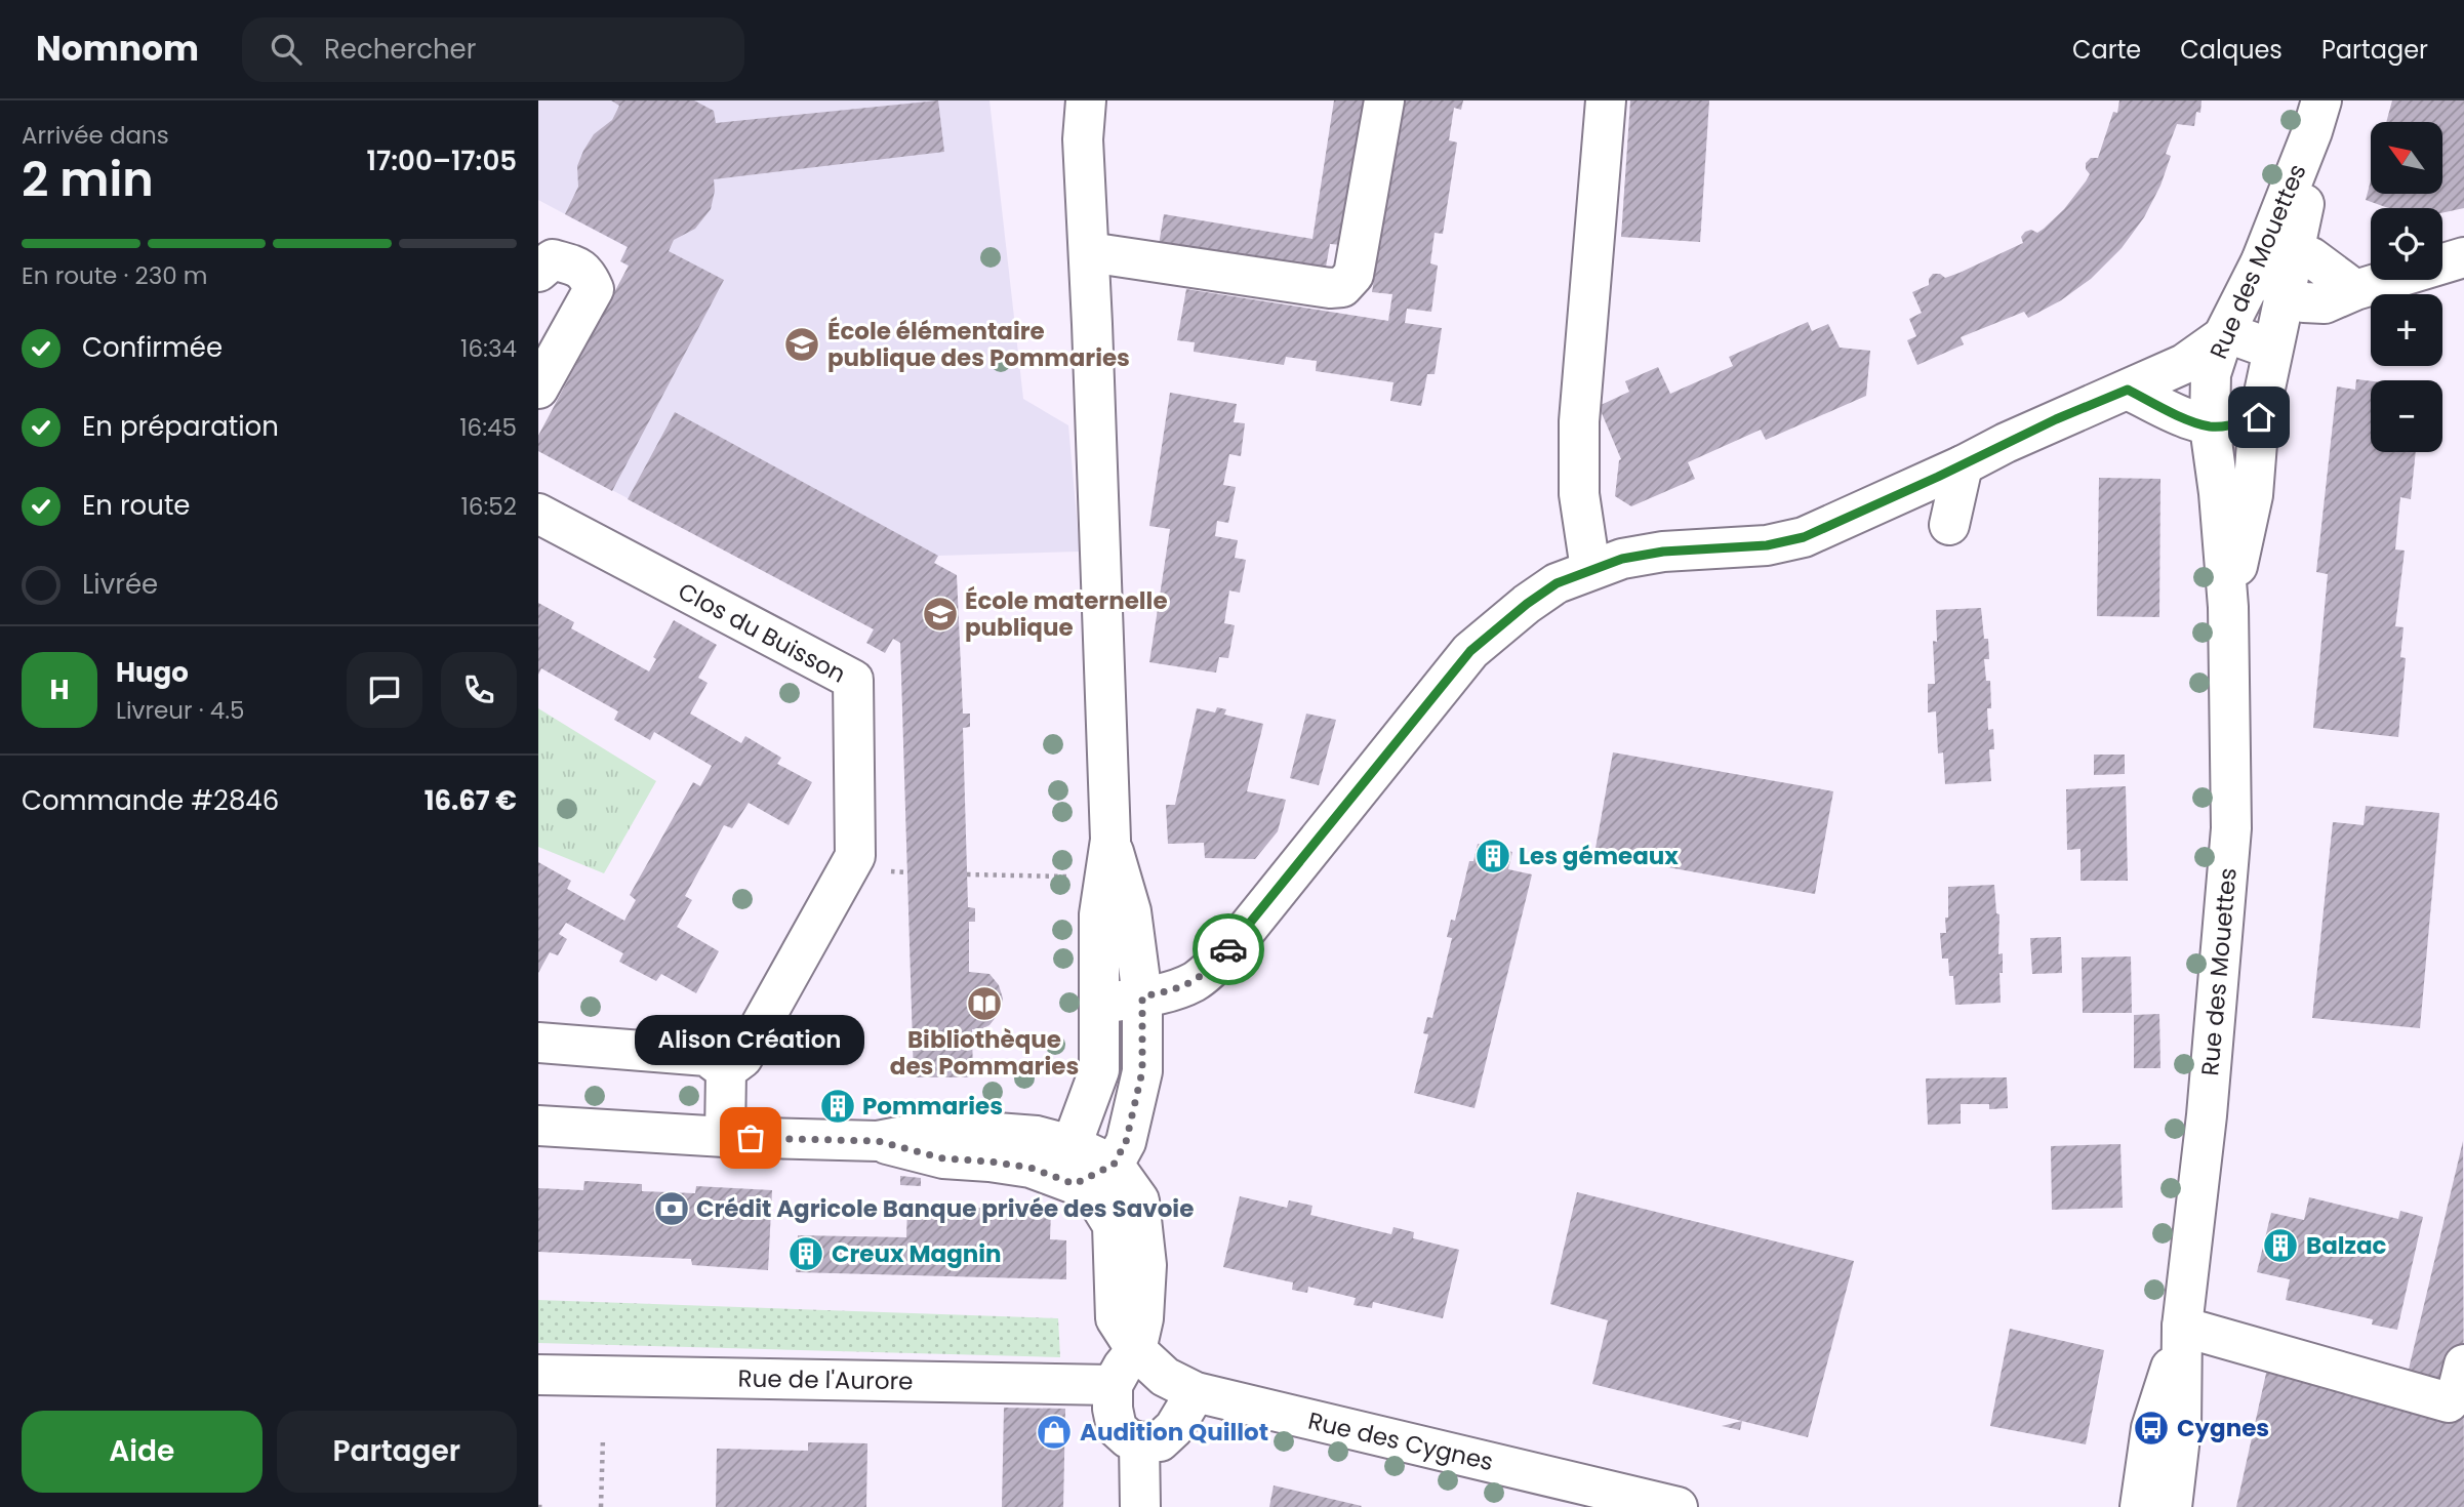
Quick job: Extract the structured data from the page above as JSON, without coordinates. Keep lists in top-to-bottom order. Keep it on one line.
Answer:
{"streets":{"street":["Rue des Mouettes","Clos du Buisson","Rue de l'Aurore","Rue des Cygnes"]},"places":{"school or university":["École élémentaire publique des Pommaries","École maternelle publique"],"building":["Les gémeaux","Pommaries","Balzac","Creux Magnin"],"library":["Bibliothèque des Pommaries"],"other":["Alison Création"],"bank":["Crédit Agricole Banque privée des Savoie"],"bus stop":["Cygnes"],"shop":["Audition Quillot"]},"north":"top left","page":{"header":"Nomnom","search":"Rechercher","nav":["Carte","Calques","Partager"],"heading":["2 min","Arrivée dans","17:00–17:05"],"panel":["Hugo","Livreur · 4.5","Commande #2846","16.67 €"],"map_buttons":["+","−"],"bar":"En route · 230 m","list":[["Confirmée","16:34"],["En préparation","16:45"],["En route","16:52"],"Livrée"],"round":"H","bubble":"Alison Création","buttons":["Aide","Partager"]}}
